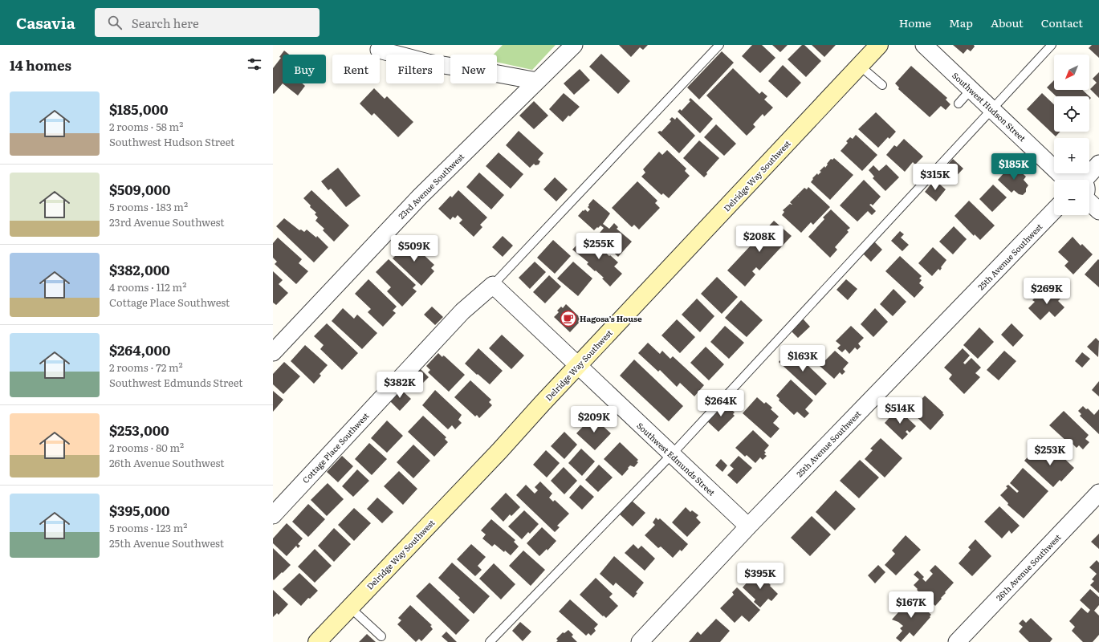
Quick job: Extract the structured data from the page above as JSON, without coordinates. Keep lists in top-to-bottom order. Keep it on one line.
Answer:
{"streets":{"main road":["Delridge Way Southwest"],"street":["Southwest Hudson Street","23rd Avenue Southwest","25th Avenue Southwest","Cottage Place Southwest","Southwest Edmunds Street","26th Avenue Southwest"]},"crossings":[["Delridge Way Southwest","Southwest Edmunds Street"],["25th Avenue Southwest","Southwest Edmunds Street"],["Cottage Place Southwest","Southwest Edmunds Street"]],"places":{"cafe":["Hagosa’s House"]},"north":"bottom left","page":{"header":"Casavia","search":"Search here","nav":["Home","Map","About","Contact"],"heading":"14 homes","map_buttons":["+","−"],"chip":["Buy","Rent","Filters","New"],"list":[{"name":"$185,000","note":"2 rooms · 58 m² · Southwest Hudson Street"},{"name":"$509,000","note":"5 rooms · 183 m² · 23rd Avenue Southwest"},{"name":"$382,000","note":"4 rooms · 112 m² · Cottage Place Southwest"},{"name":"$264,000","note":"2 rooms · 72 m² · Southwest Edmunds Street"},{"name":"$253,000","note":"2 rooms · 80 m² · 26th Avenue Southwest"},{"name":"$395,000","note":"5 rooms · 123 m² · 25th Avenue Southwest"}],"price":["$185K","$315K","$208K","$255K","$509K","$269K","$163K","$382K","$264K","$514K","$209K","$253K","$395K","$167K"]}}
